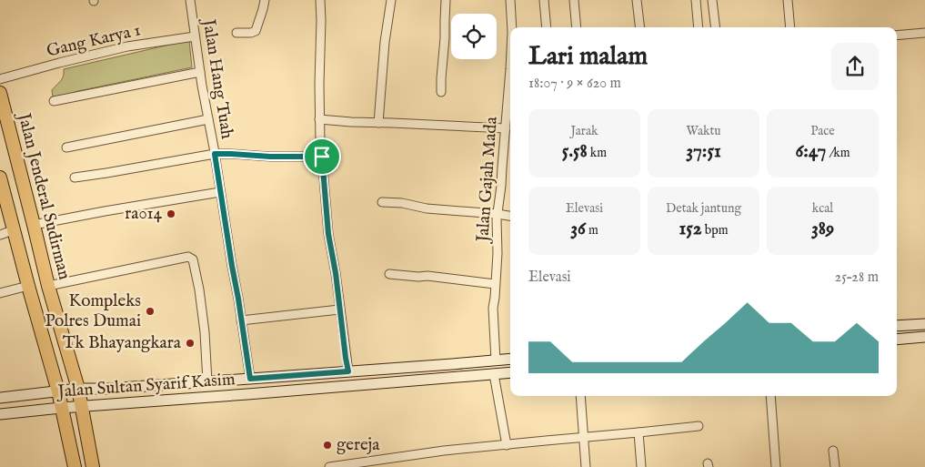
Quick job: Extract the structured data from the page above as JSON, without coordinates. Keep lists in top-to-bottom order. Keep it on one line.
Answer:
{"streets":{"main road":["Jalan Jenderal Sudirman"],"street":["Gang Karya 1","Jalan Hang Tuah","Jalan Gajah Mada","Jalan Sultan Syarif Kasim"]},"crossings":[["Gang Karya 1","Jalan Hang Tuah"],["Jalan Hang Tuah","Jalan Sultan Syarif Kasim"],["Jalan Gajah Mada","Jalan Sultan Syarif Kasim"],["Jalan Jenderal Sudirman","Jalan Sultan Syarif Kasim"]],"places":["ra014","Kompleks Polres Dumai","Tk Bhayangkara","gereja"],"page":{"heading":["Lari malam","18:07 · 9 × 620 m"],"stats":[["Jarak","5.58 km"],["Waktu","37:51"],["Pace","6:47 /km"],["Elevasi","36 m"],["Detak jantung","152 bpm"],["kcal","389"]],"chart":["Elevasi","25–28 m"]}}
